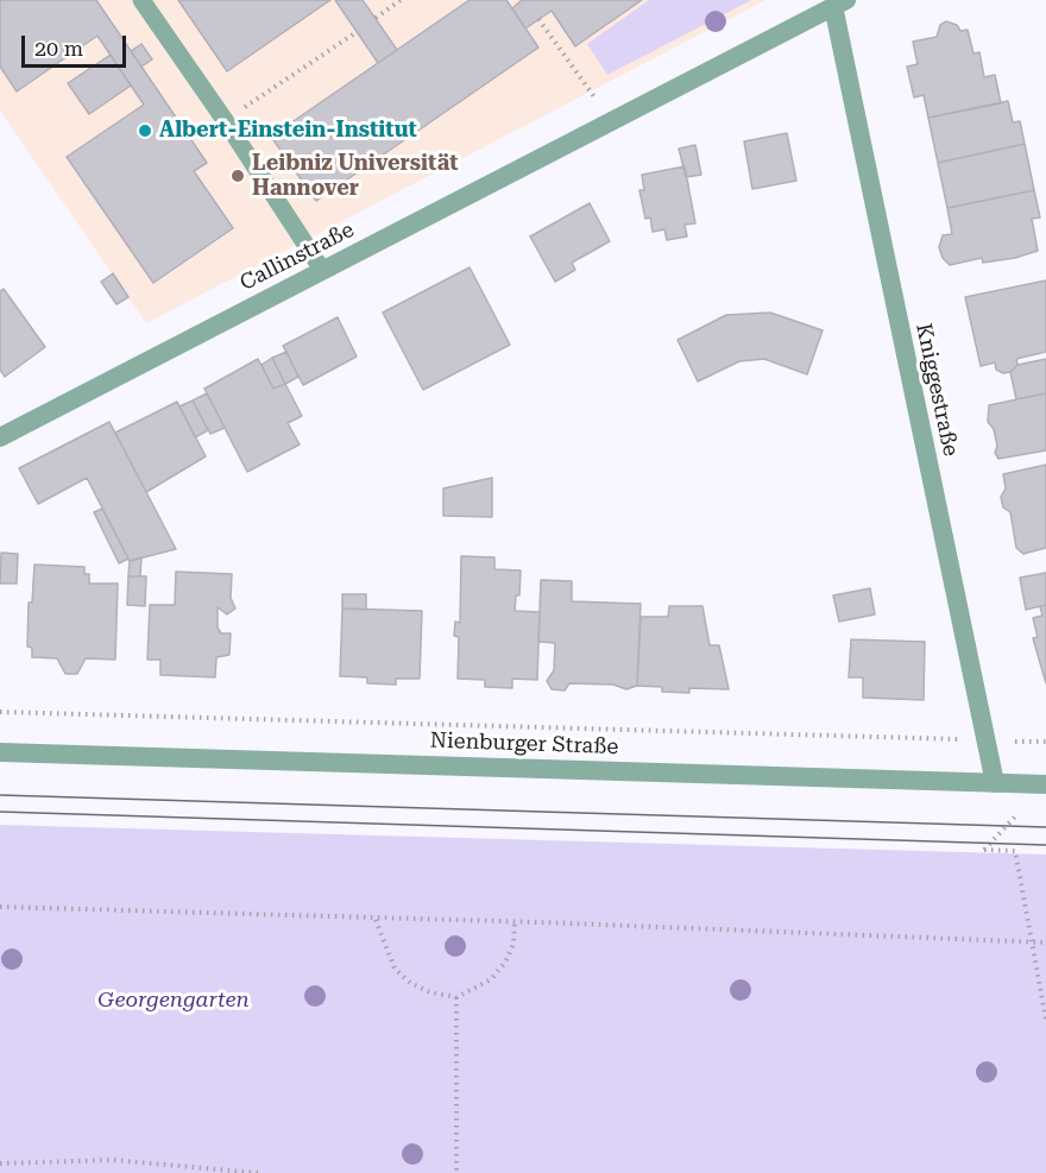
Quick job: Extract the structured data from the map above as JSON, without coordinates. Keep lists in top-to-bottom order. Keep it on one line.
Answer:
{"streets":{"street":["Callinstraße","Kniggestraße","Nienburger Straße"]},"crossings":[["Callinstraße","Kniggestraße"],["Kniggestraße","Nienburger Straße"]],"parks":["Georgengarten"],"places":["Albert-Einstein-Institut","Leibniz Universität Hannover"],"scale_bar":"20 m"}
